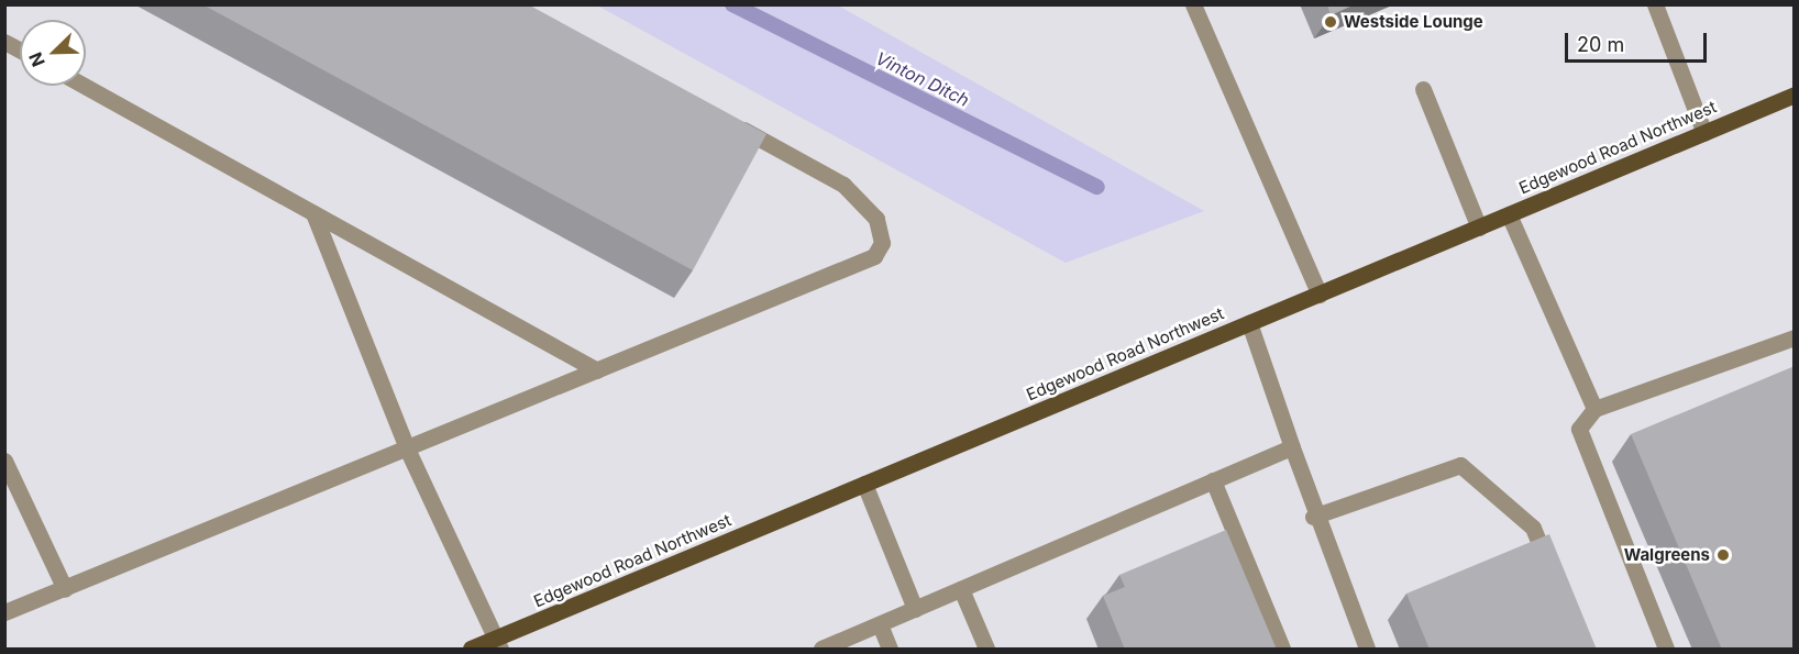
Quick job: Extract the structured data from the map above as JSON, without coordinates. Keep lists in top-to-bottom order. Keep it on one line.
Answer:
{"streets":{"main road":["Edgewood Road Northwest"]},"water":["Vinton Ditch"],"places":["Westside Lounge","Walgreens"],"scale_bar":"20 m","north":"bottom left"}
